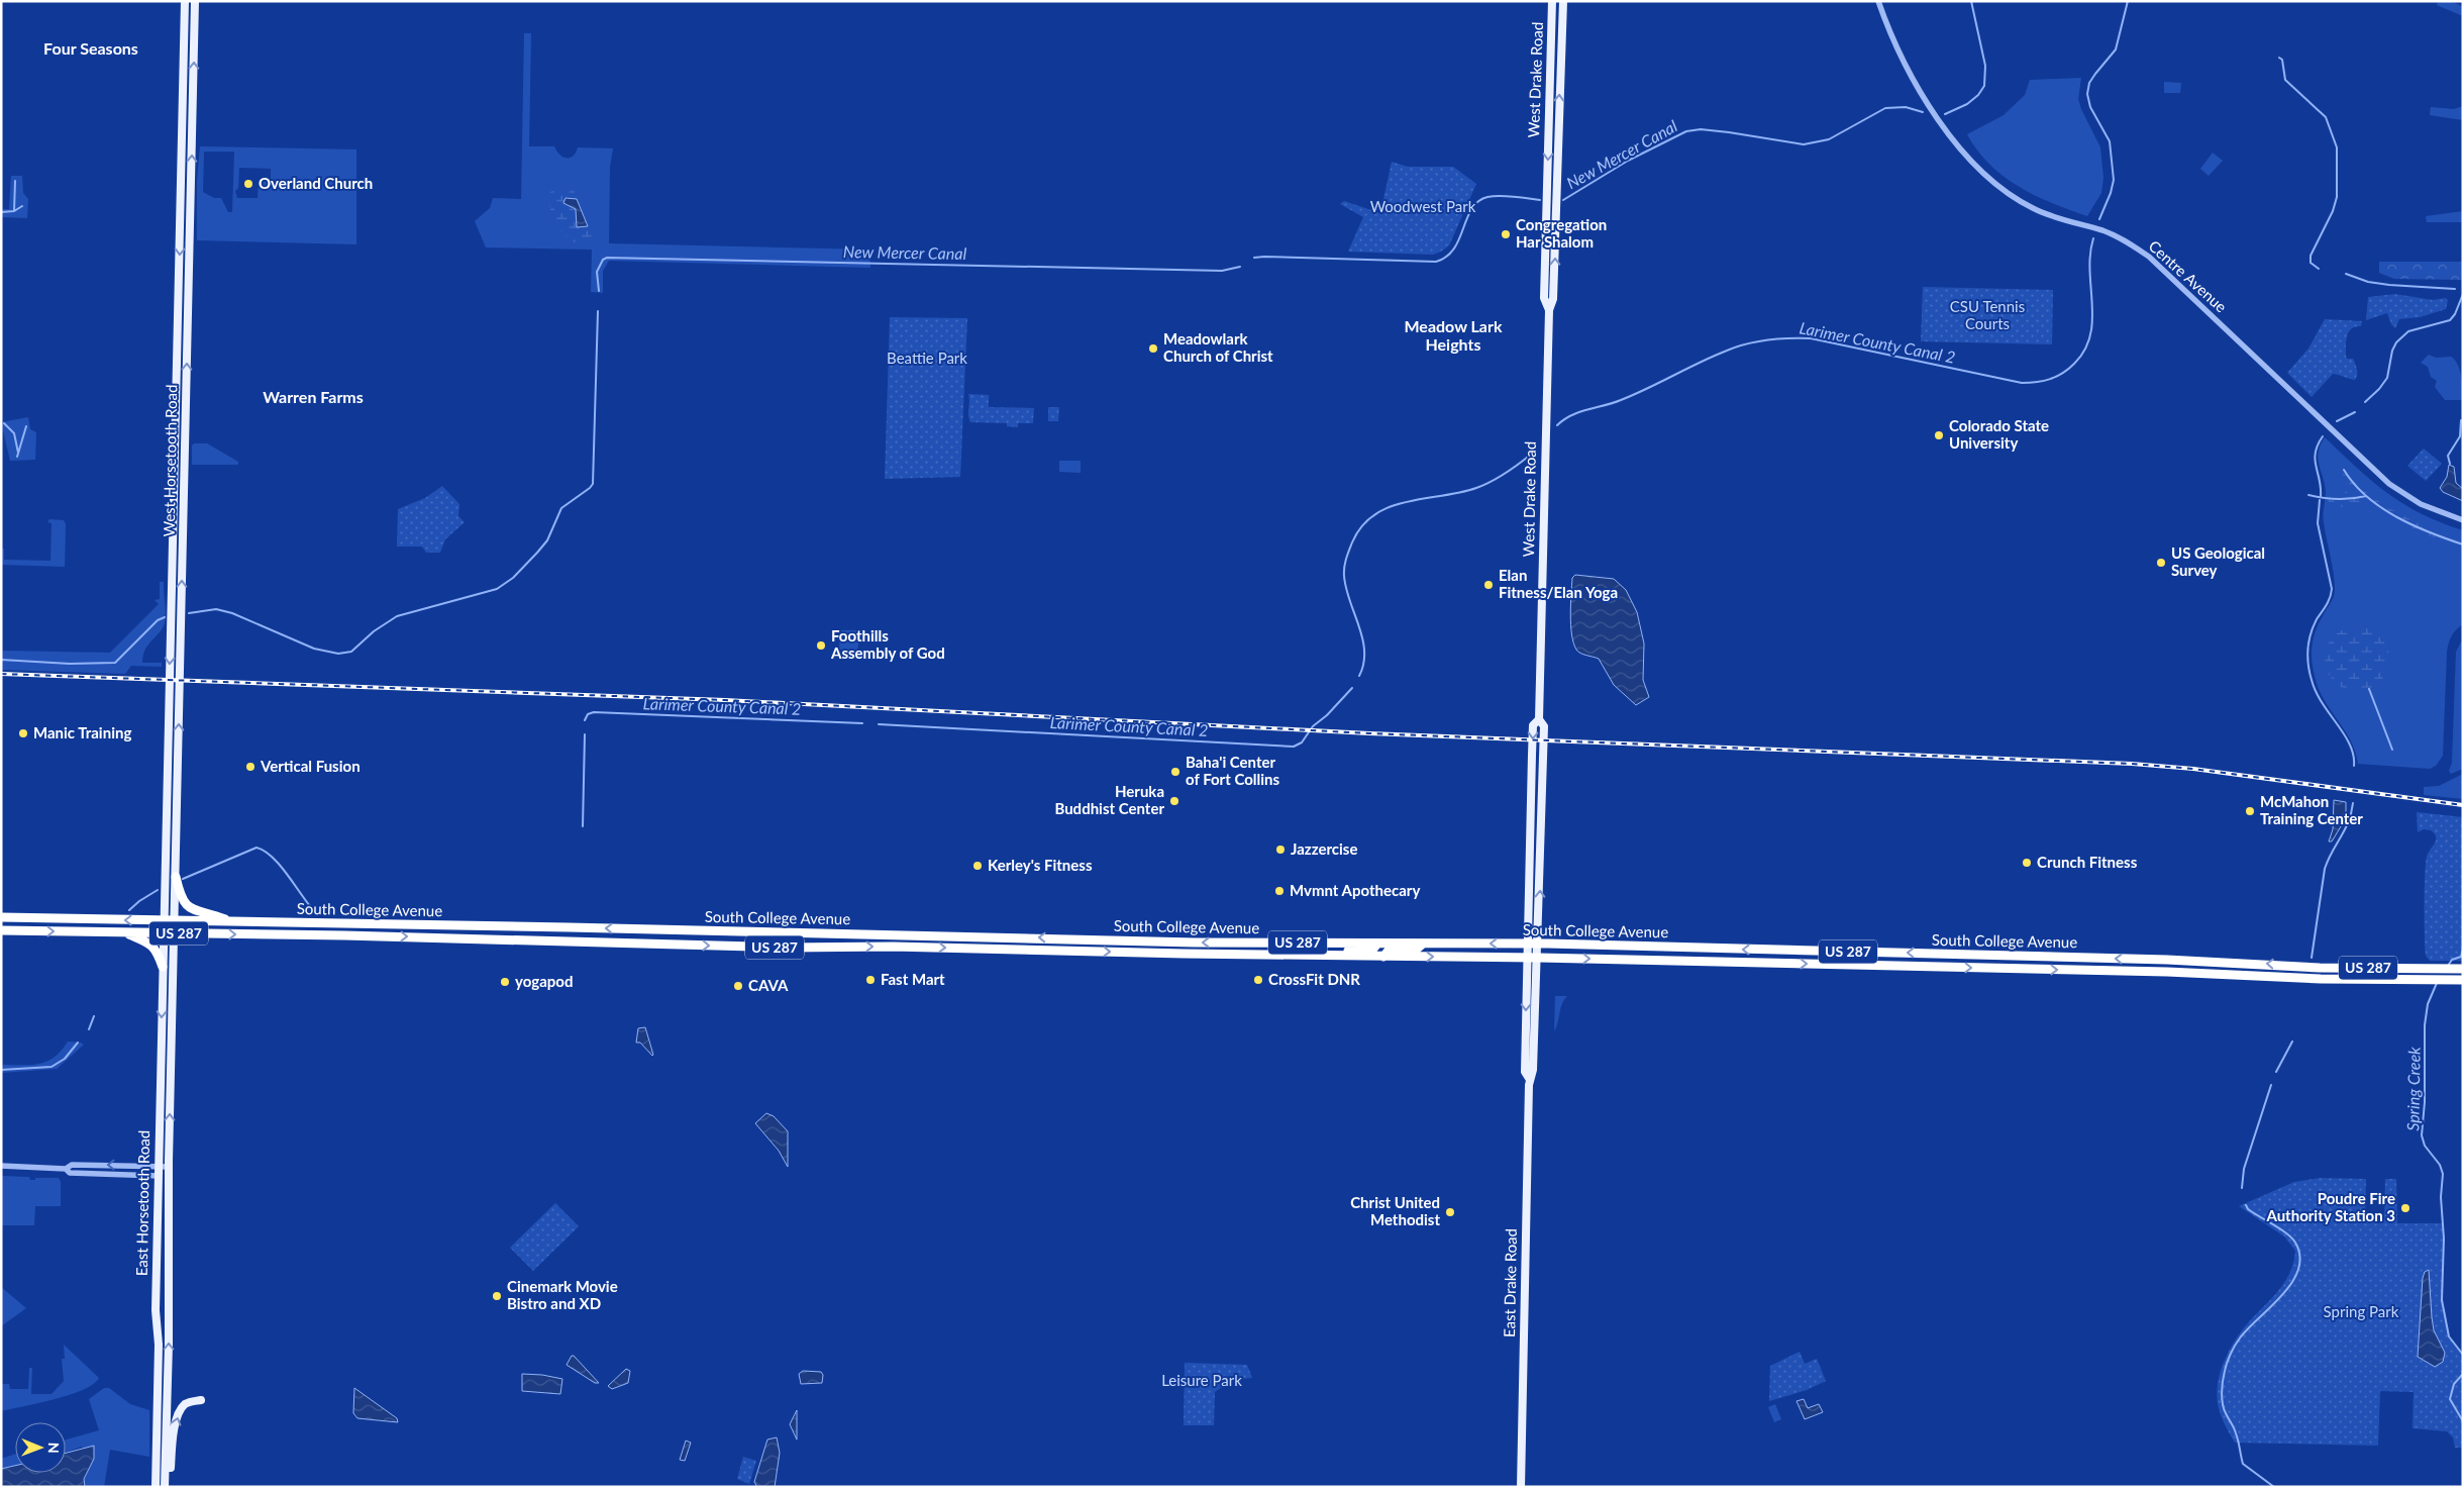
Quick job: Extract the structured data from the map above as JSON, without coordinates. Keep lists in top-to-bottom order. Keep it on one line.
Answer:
{"streets":{"highway":["South College Avenue","US 287"],"main road":["West Drake Road","West Horsetooth Road","East Horsetooth Road","East Drake Road"],"street":["Centre Avenue"]},"crossings":[["West Drake Road","South College Avenue"],["West Drake Road","East Drake Road"],["West Horsetooth Road","South College Avenue"],["West Horsetooth Road","East Horsetooth Road"],["South College Avenue","East Horsetooth Road"],["South College Avenue","East Drake Road"]],"districts":["Four Seasons","Meadow Lark Heights","Warren Farms"],"water":["New Mercer Canal","Larimer County Canal 2","Spring Creek"],"parks":["Woodwest Park","CSU Tennis Courts","Beattie Park","Spring Park","Leisure Park"],"places":["Overland Church","Congregation Har Shalom","Meadowlark Church of Christ","Colorado State University","US Geological Survey","Elan Fitness/Elan Yoga","Foothills Assembly of God","Manic Training","Vertical Fusion","Baha'i Center of Fort Collins","Heruka Buddhist Center","McMahon Training Center","Jazzercise","Crunch Fitness","Kerley's Fitness","Mvmnt Apothecary","Fast Mart","CrossFit DNR","yogapod","CAVA","Poudre Fire Authority Station 3","Christ United Methodist","Cinemark Movie Bistro and XD"],"north":"right"}
